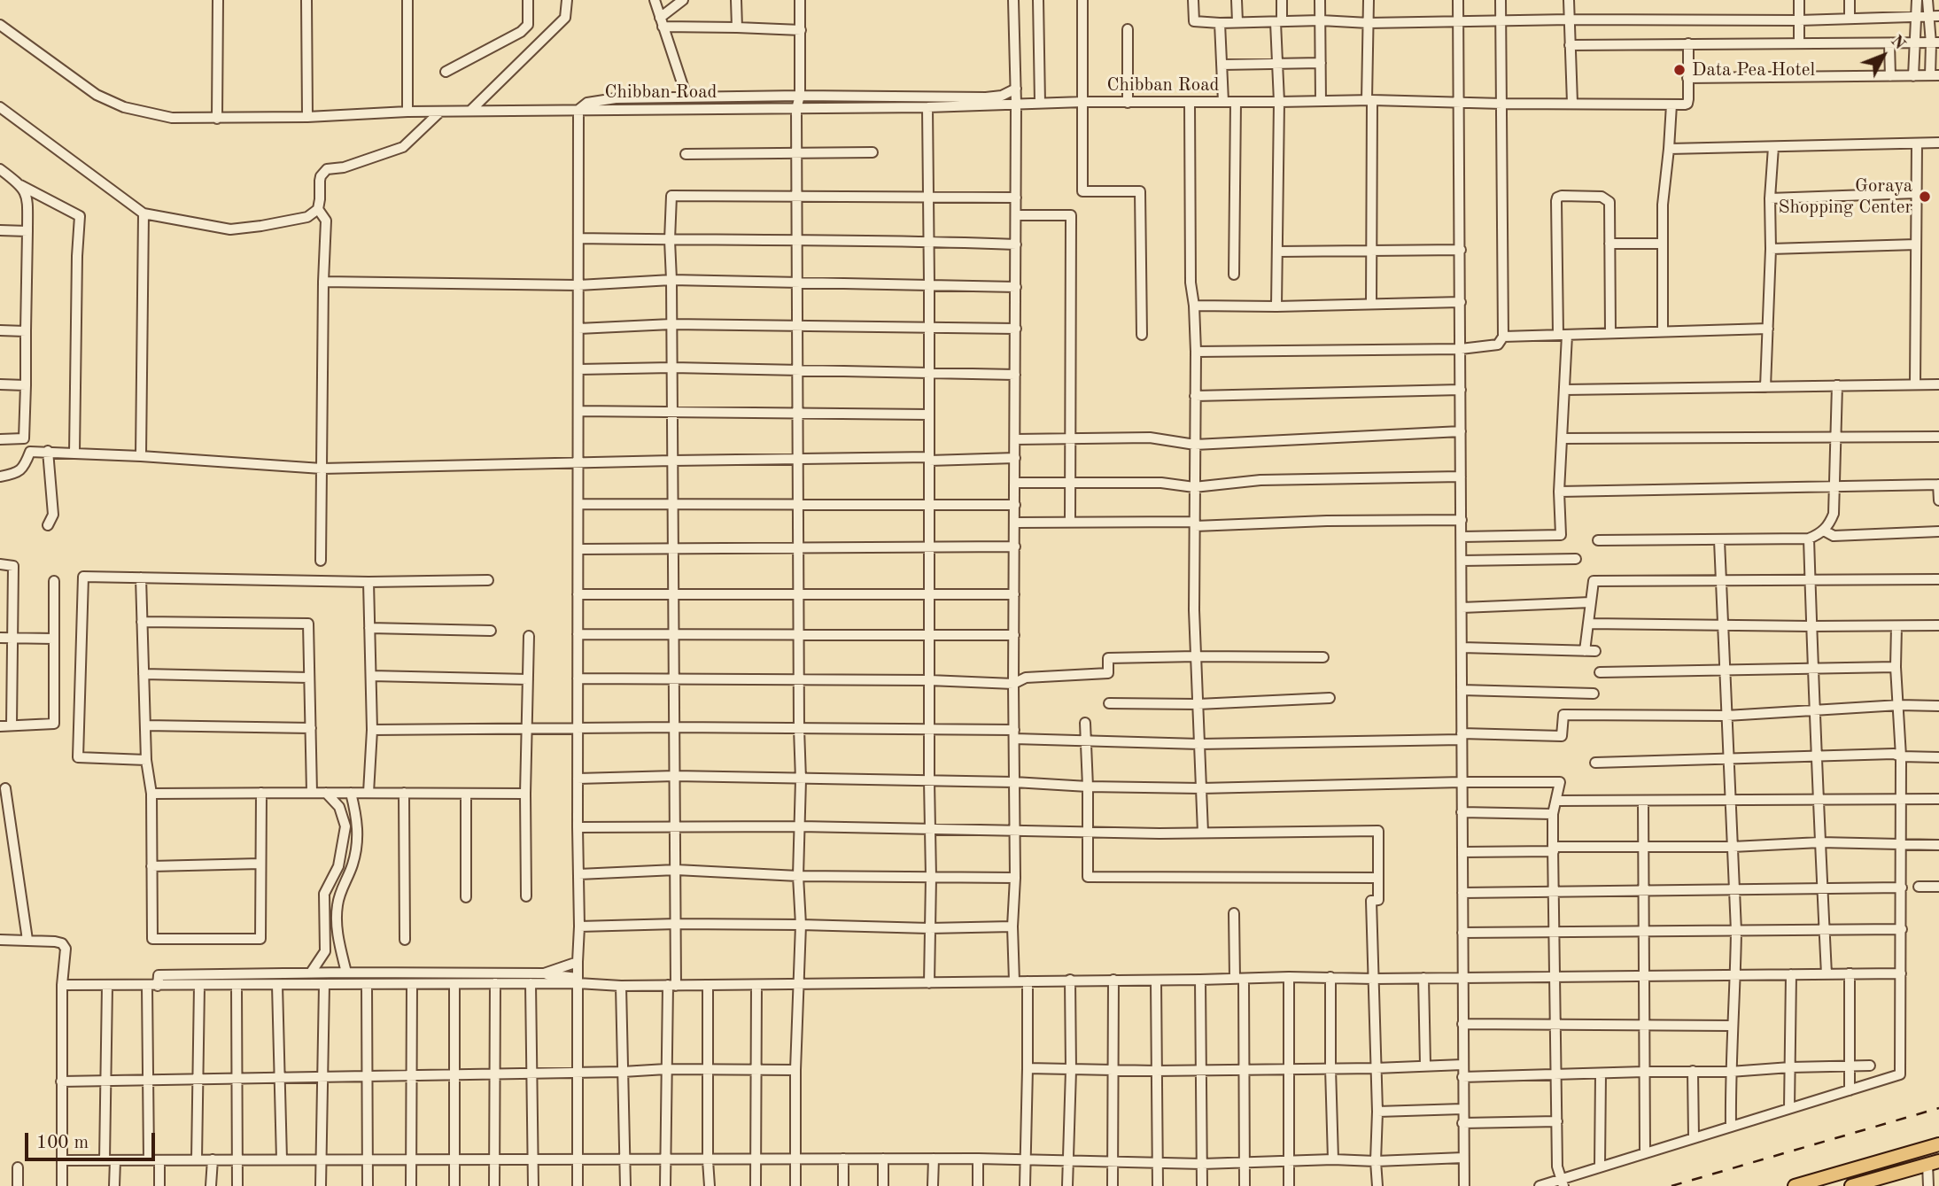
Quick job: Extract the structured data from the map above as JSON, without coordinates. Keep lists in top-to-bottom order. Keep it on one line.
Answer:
{"streets":{"street":["Chibban Road"]},"places":["Data Pea Hotel","Goraya Shopping Center"],"scale_bar":"100 m","north":"top right"}
